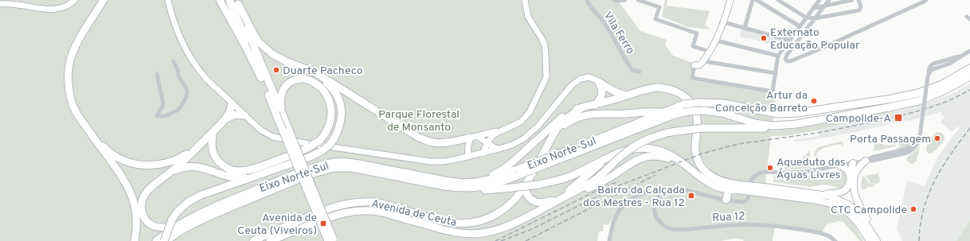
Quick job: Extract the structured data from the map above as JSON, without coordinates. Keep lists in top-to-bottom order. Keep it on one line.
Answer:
{"streets":{"highway":["Eixo Norte-Sul","Avenida de Ceuta"],"street":["Vila Ferro","Rua 12"]},"parks":["Parque Florestal de Monsanto"],"places":{"other":["Externato Educação Popular","Duarte Pacheco","Artur da Conceição Barreto","Porta Passagem","Aqueduto das Águas Livres","CTC Campolide"],"transit":["Campolide-A","Bairro da Calçada dos Mestres - Rua 12","Avenida de Ceuta (Viveiros)"]}}
